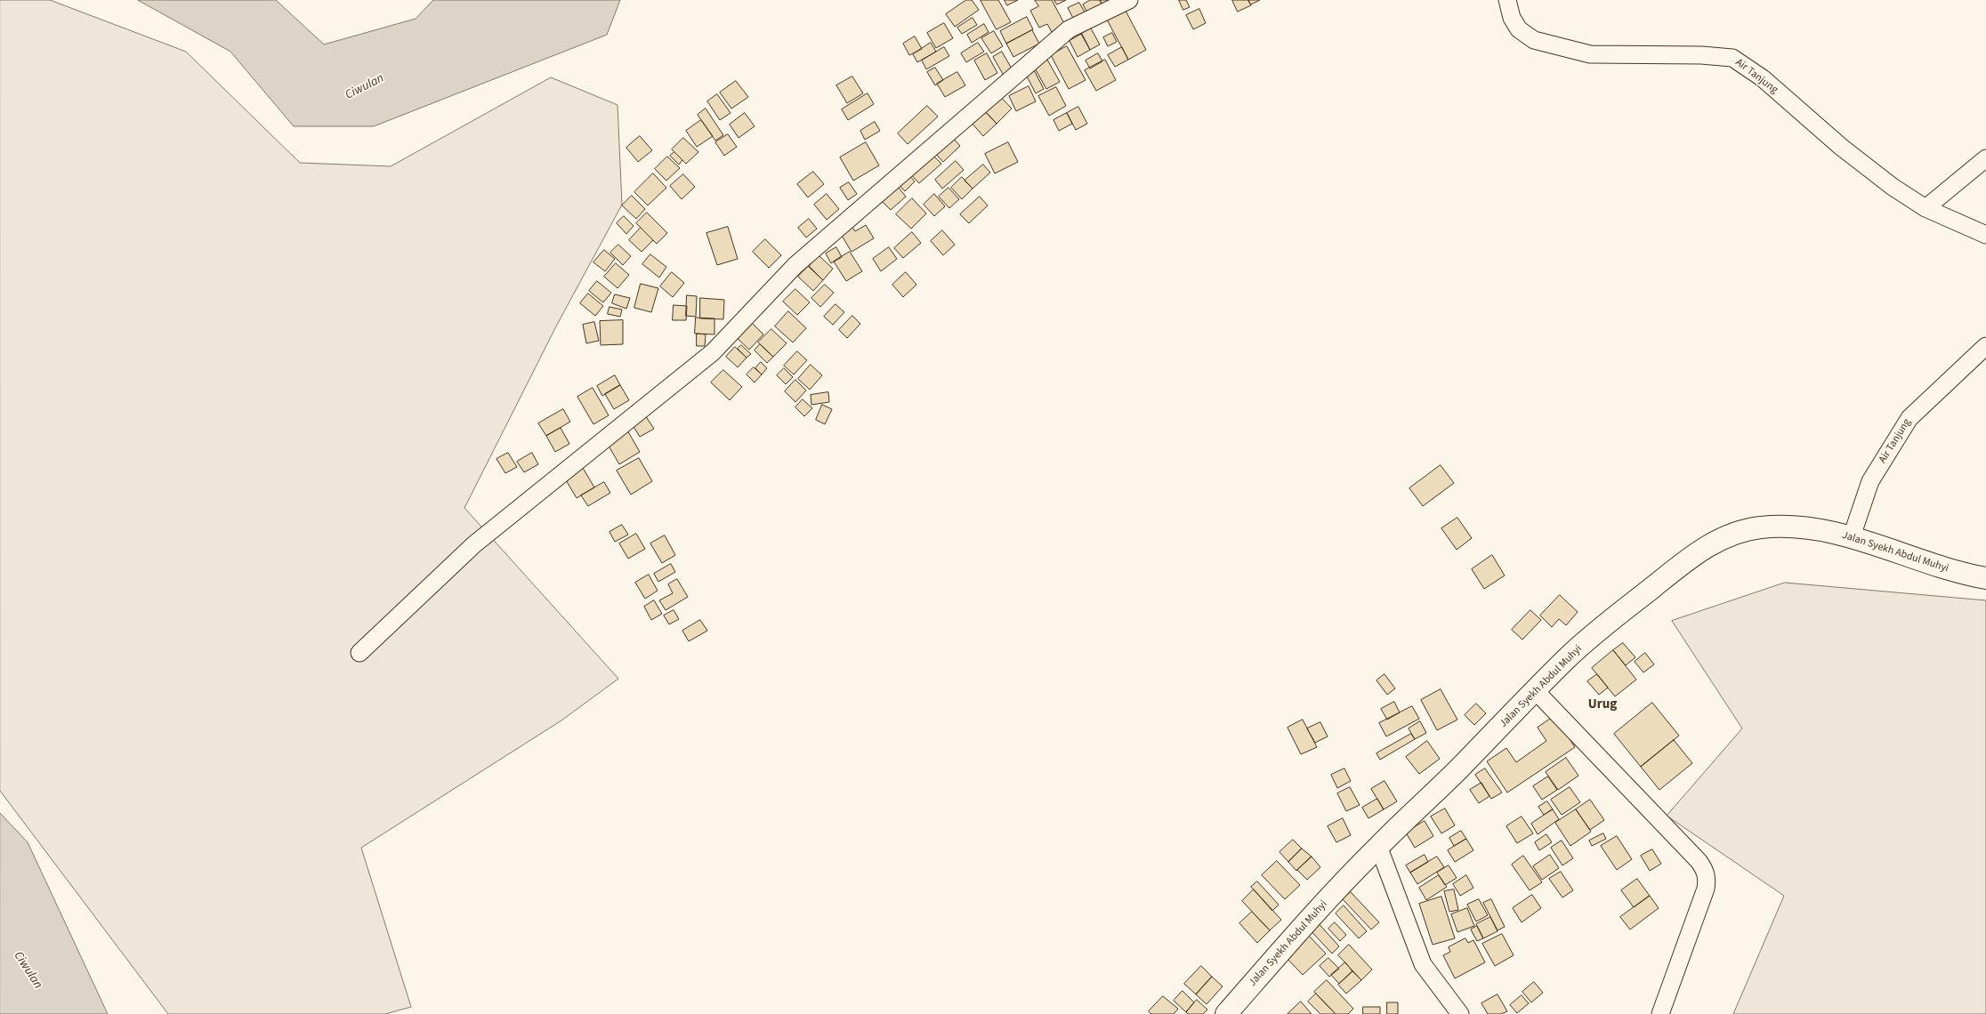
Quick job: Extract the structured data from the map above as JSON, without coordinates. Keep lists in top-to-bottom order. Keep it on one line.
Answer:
{"streets":{"main road":["Jalan Syekh Abdul Muhyi"],"street":["Air Tanjung"]},"crossings":[["Air Tanjung","Jalan Syekh Abdul Muhyi"]],"districts":["Urug"],"water":["Ciwulan"]}
